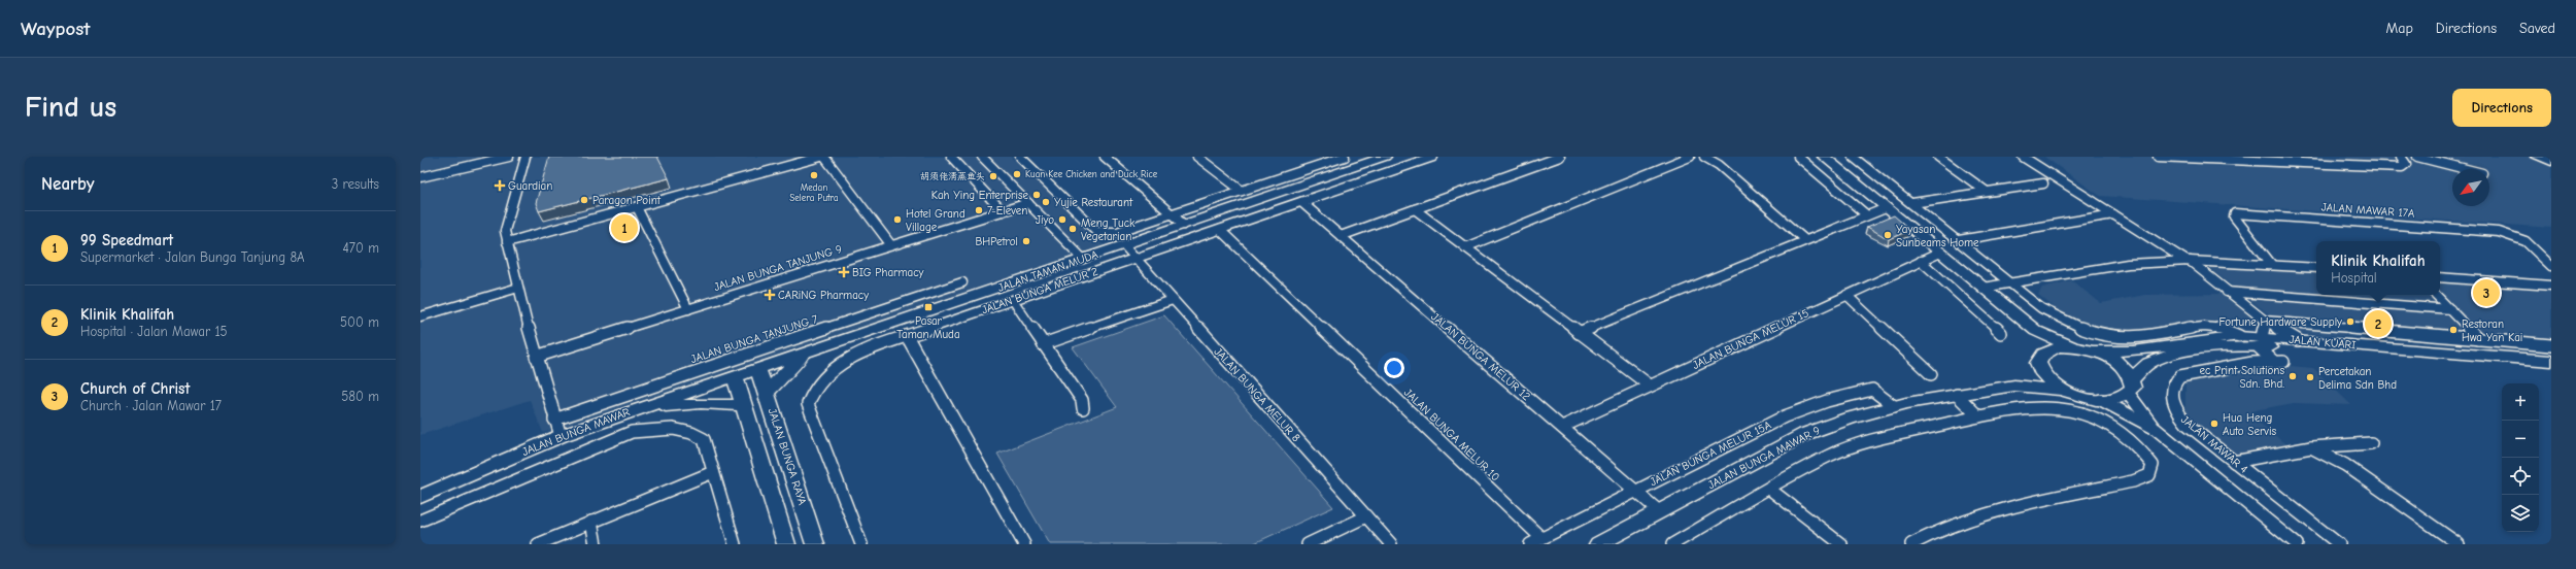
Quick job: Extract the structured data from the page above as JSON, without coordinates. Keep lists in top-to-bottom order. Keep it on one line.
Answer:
{"streets":{"street":["JALAN MAWAR 17A","JALAN BUNGA TANJUNG 9","JALAN TAMAN MUDA","JALAN BUNGA MELUR 2","JALAN BUNGA TANJUNG 7","JALAN BUNGA MELUR 15","JALAN KUARI","JALAN BUNGA MELUR 12","JALAN BUNGA MELUR 8","JALAN BUNGA MAWAR","JALAN BUNGA MELUR 10","JALAN MAWAR 4","JALAN BUNGA MELUR 15A","JALAN BUNGA RAYA","JALAN BUNGA MAWAR 9"]},"crossings":[["JALAN TAMAN MUDA","JALAN BUNGA MELUR 8"],["JALAN TAMAN MUDA","JALAN BUNGA MAWAR"],["JALAN TAMAN MUDA","JALAN BUNGA RAYA"],["JALAN BUNGA MELUR 2","JALAN BUNGA MELUR 12"],["JALAN BUNGA MELUR 2","JALAN BUNGA MELUR 8"],["JALAN BUNGA MELUR 2","JALAN BUNGA MELUR 10"],["JALAN BUNGA MELUR 15","JALAN BUNGA MELUR 12"],["JALAN KUARI","JALAN MAWAR 4"],["JALAN BUNGA MELUR 12","JALAN BUNGA MELUR 15A"],["JALAN BUNGA MELUR 12","JALAN BUNGA MAWAR 9"],["JALAN BUNGA MELUR 10","JALAN BUNGA MELUR 15A"],["JALAN BUNGA MELUR 15A","JALAN BUNGA MAWAR 9"]],"places":{"other":["Kuan Kee Chicken and Duck Rice","Medan Selera Putra","胡须佬清蒸鱼头","Kah Ying Enterprise","Paragon Point","Yujie Restaurant","7-Eleven","Hotel Grand Village","Jiyo","Meng Tuck Vegetarian","Yayasan Sunbeams Home","BHPetrol","Fortune Hardware Supply","Restoran Hwa Yan Kai","ec Print Solutions Sdn. Bhd.","Percetakan Delima Sdn Bhd","Hua Heng Auto Servis"],"health":["Guardian","BIG Pharmacy","CARiNG Pharmacy"],"transit":["Pasar Taman Muda"]},"north":"bottom left","page":{"header":"Waypost","nav":["Map","Directions","Saved"],"buttons":"Directions","title":"Find us","heading":["Nearby","3 results"],"list":[{"mark":"1","name":"99 Speedmart","note":"Supermarket · Jalan Bunga Tanjung 8A","value":"470 m"},{"mark":"2","name":"Klinik Khalifah","note":"Hospital · Jalan Mawar 15","value":"500 m"},{"mark":"3","name":"Church of Christ","note":"Church · Jalan Mawar 17","value":"580 m"}],"pins":["1","3","2"],"popup":["Klinik Khalifah","Hospital"],"map_buttons":["+","−"]}}
